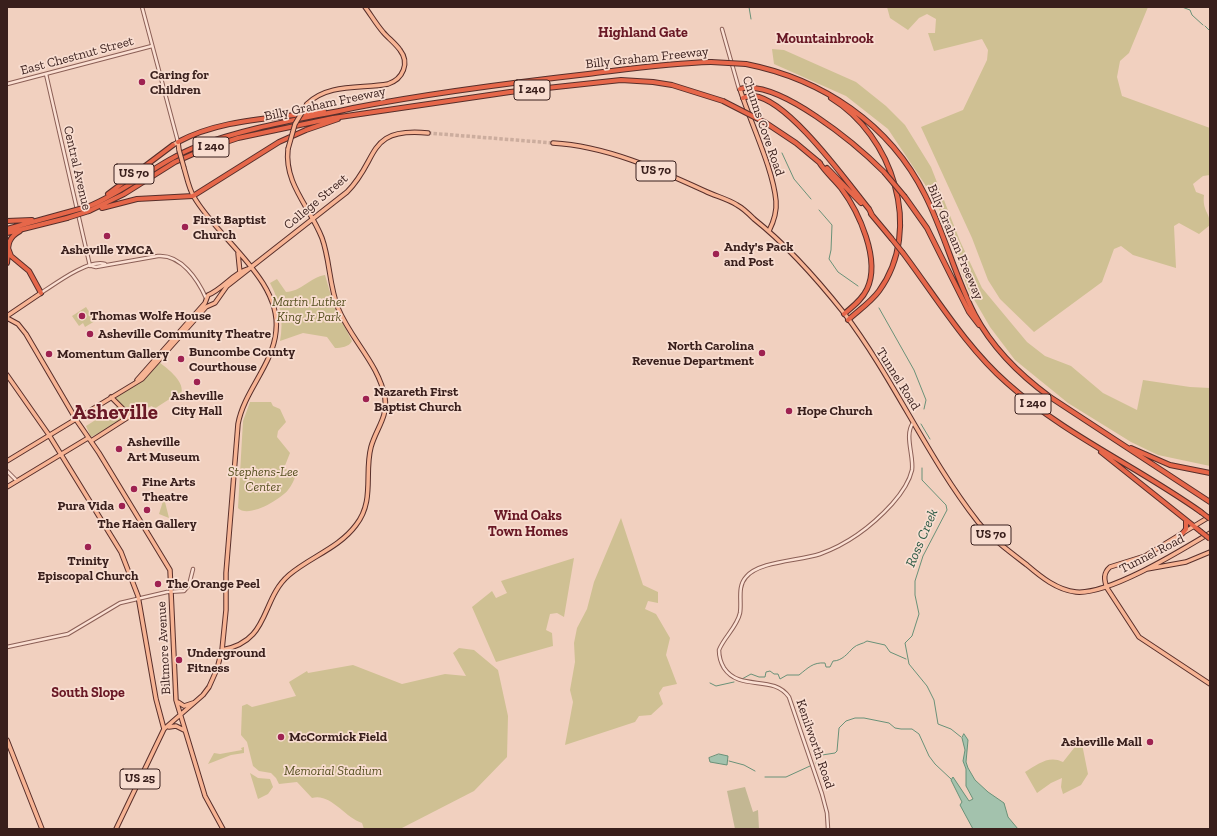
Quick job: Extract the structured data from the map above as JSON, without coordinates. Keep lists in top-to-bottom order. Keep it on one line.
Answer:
{"streets":{"highway":["Billy Graham Freeway","I 240","US 70"],"main road":["Chunns Cove Road","College Street","Tunnel Road","Biltmore Avenue","US 25"],"street":["East Chestnut Street","Central Avenue","Kenilworth Road"]},"crossings":[["East Chestnut Street","Central Avenue"],["Billy Graham Freeway","US 70"],["Chunns Cove Road","Tunnel Road"],["Tunnel Road","Kenilworth Road"],["Biltmore Avenue","US 25"]],"districts":["Highland Gate","Mountainbrook","Asheville","Wind Oaks Town Homes","South Slope"],"water":["Ross Creek"],"parks":["Martin Luther King Jr Park","Stephens-Lee Center","Memorial Stadium"],"places":["Caring for Children","First Baptist Church","Asheville YMCA","Andy's Pack and Post","Thomas Wolfe House","Asheville Community Theatre","North Carolina Revenue Department","Momentum Gallery","Buncombe County Courthouse","Asheville City Hall","Nazareth First Baptist Church","Hope Church","Asheville Art Museum","Fine Arts Theatre","Pura Vida","The Haen Gallery","Trinity Episcopal Church","The Orange Peel","Underground Fitness","McCormick Field","Asheville Mall"]}
